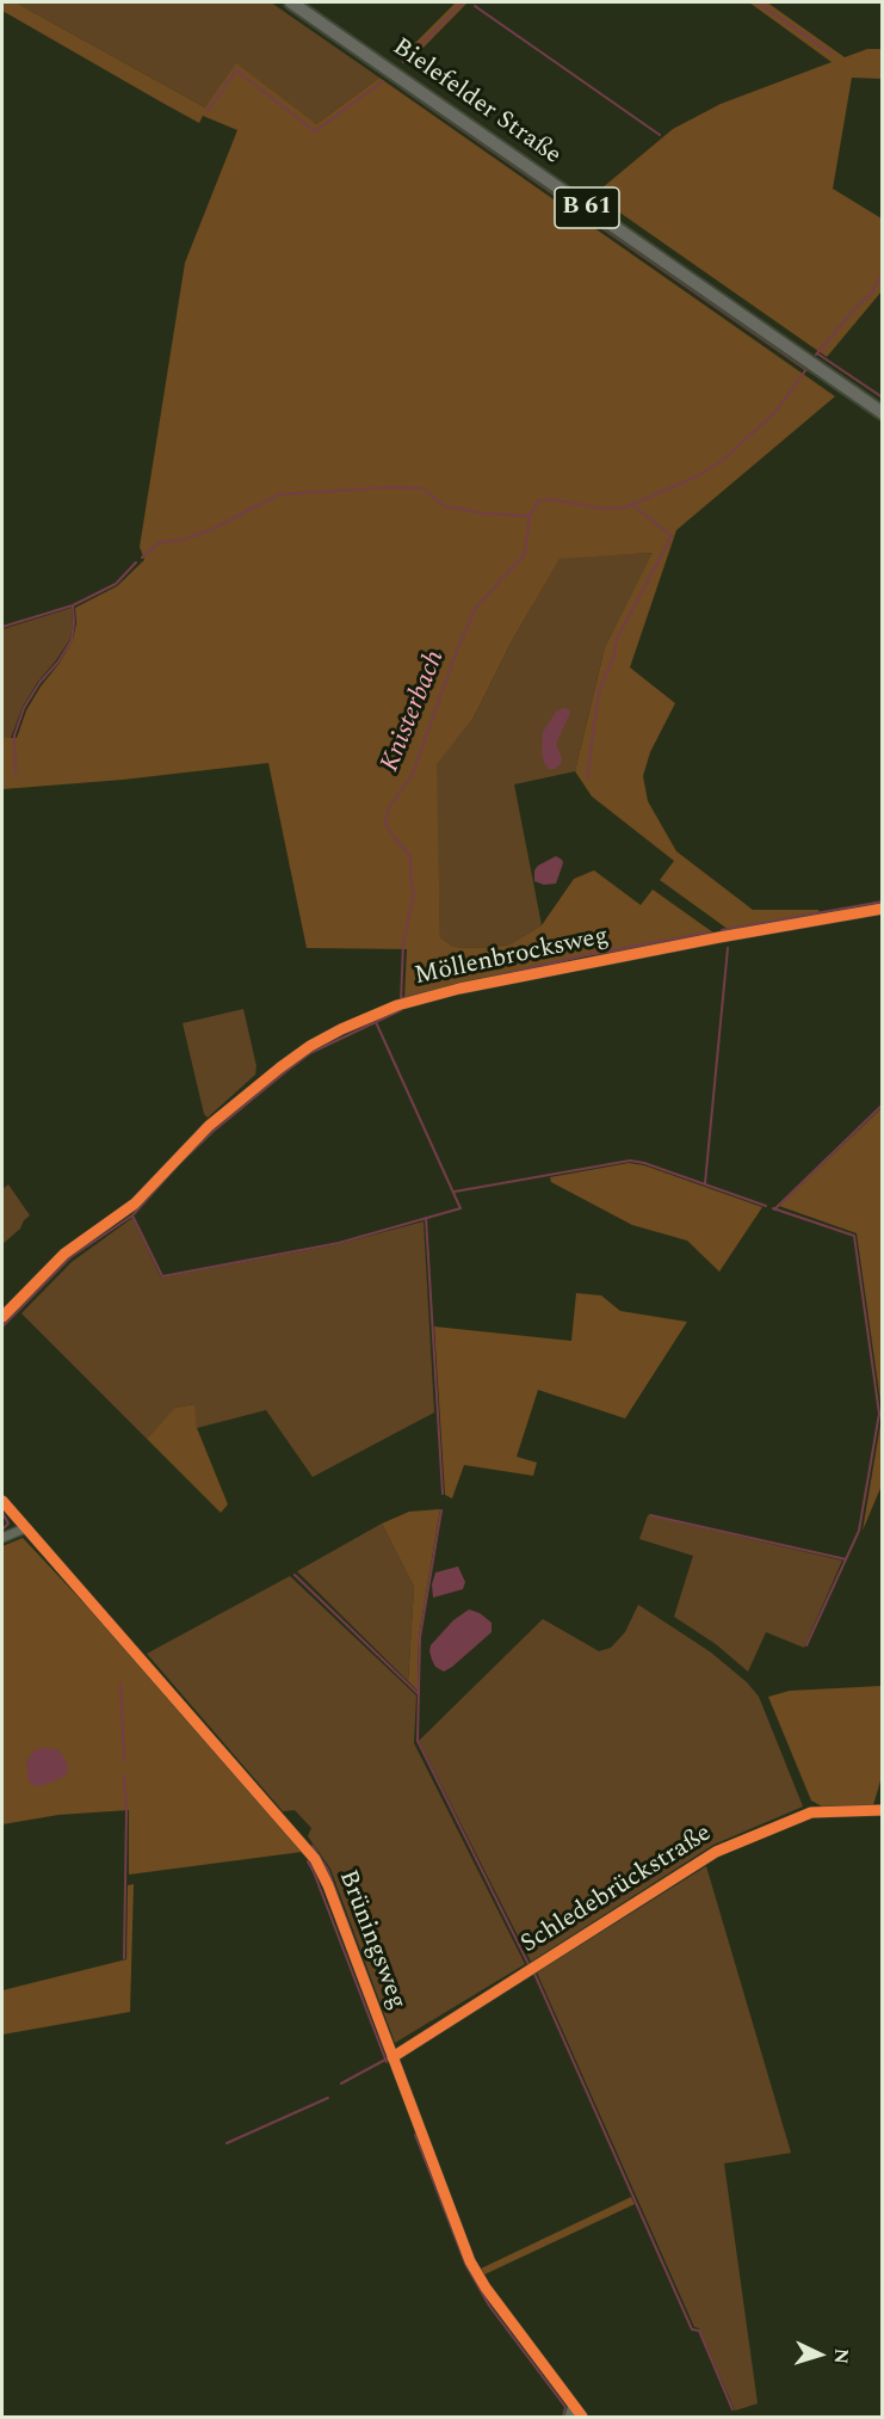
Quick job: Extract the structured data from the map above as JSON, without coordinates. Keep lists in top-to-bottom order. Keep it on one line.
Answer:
{"streets":{"main road":["Bielefelder Straße","B 61"],"street":["Möllenbrocksweg","Schledebrückstraße","Brüningsweg"]},"crossings":[["Schledebrückstraße","Brüningsweg"]],"water":["Knisterbach"],"north":"right"}
